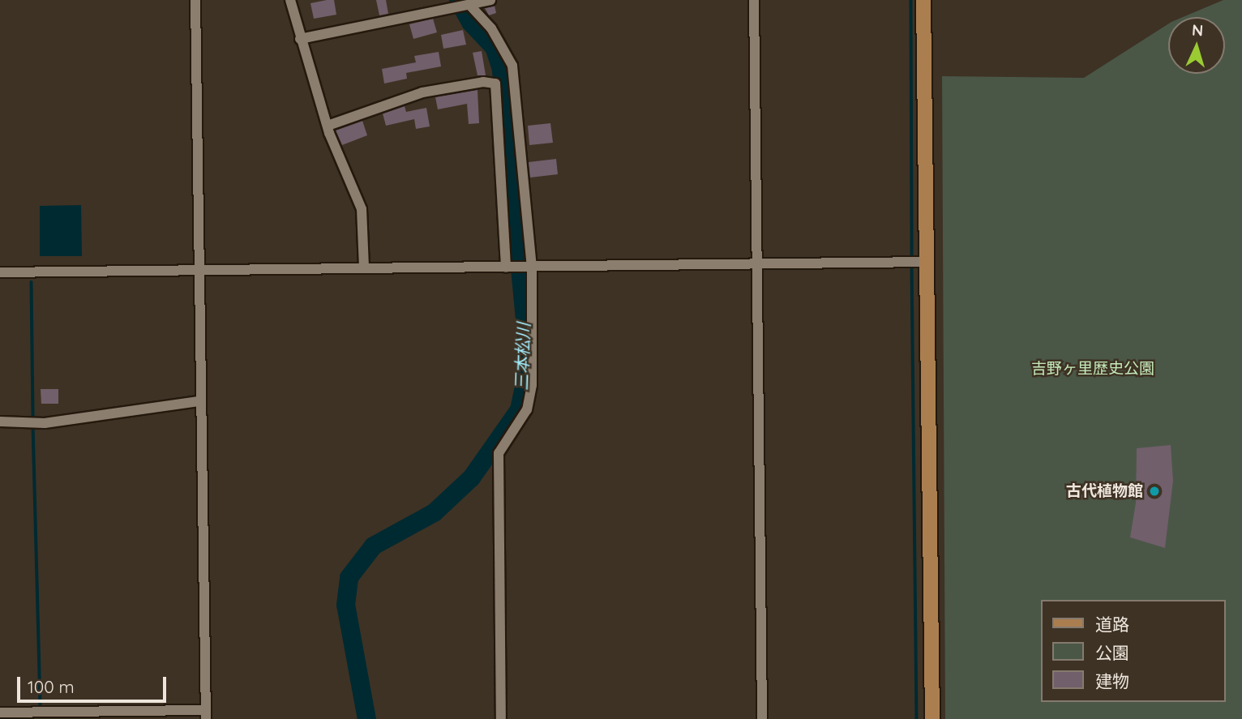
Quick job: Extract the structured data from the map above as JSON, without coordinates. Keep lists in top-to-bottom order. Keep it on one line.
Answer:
{"water":["三本松川"],"parks":["吉野ヶ里歴史公園"],"places":["古代植物館"],"legend":["道路","公園","建物"],"scale_bar":"100 m","north":"top"}
